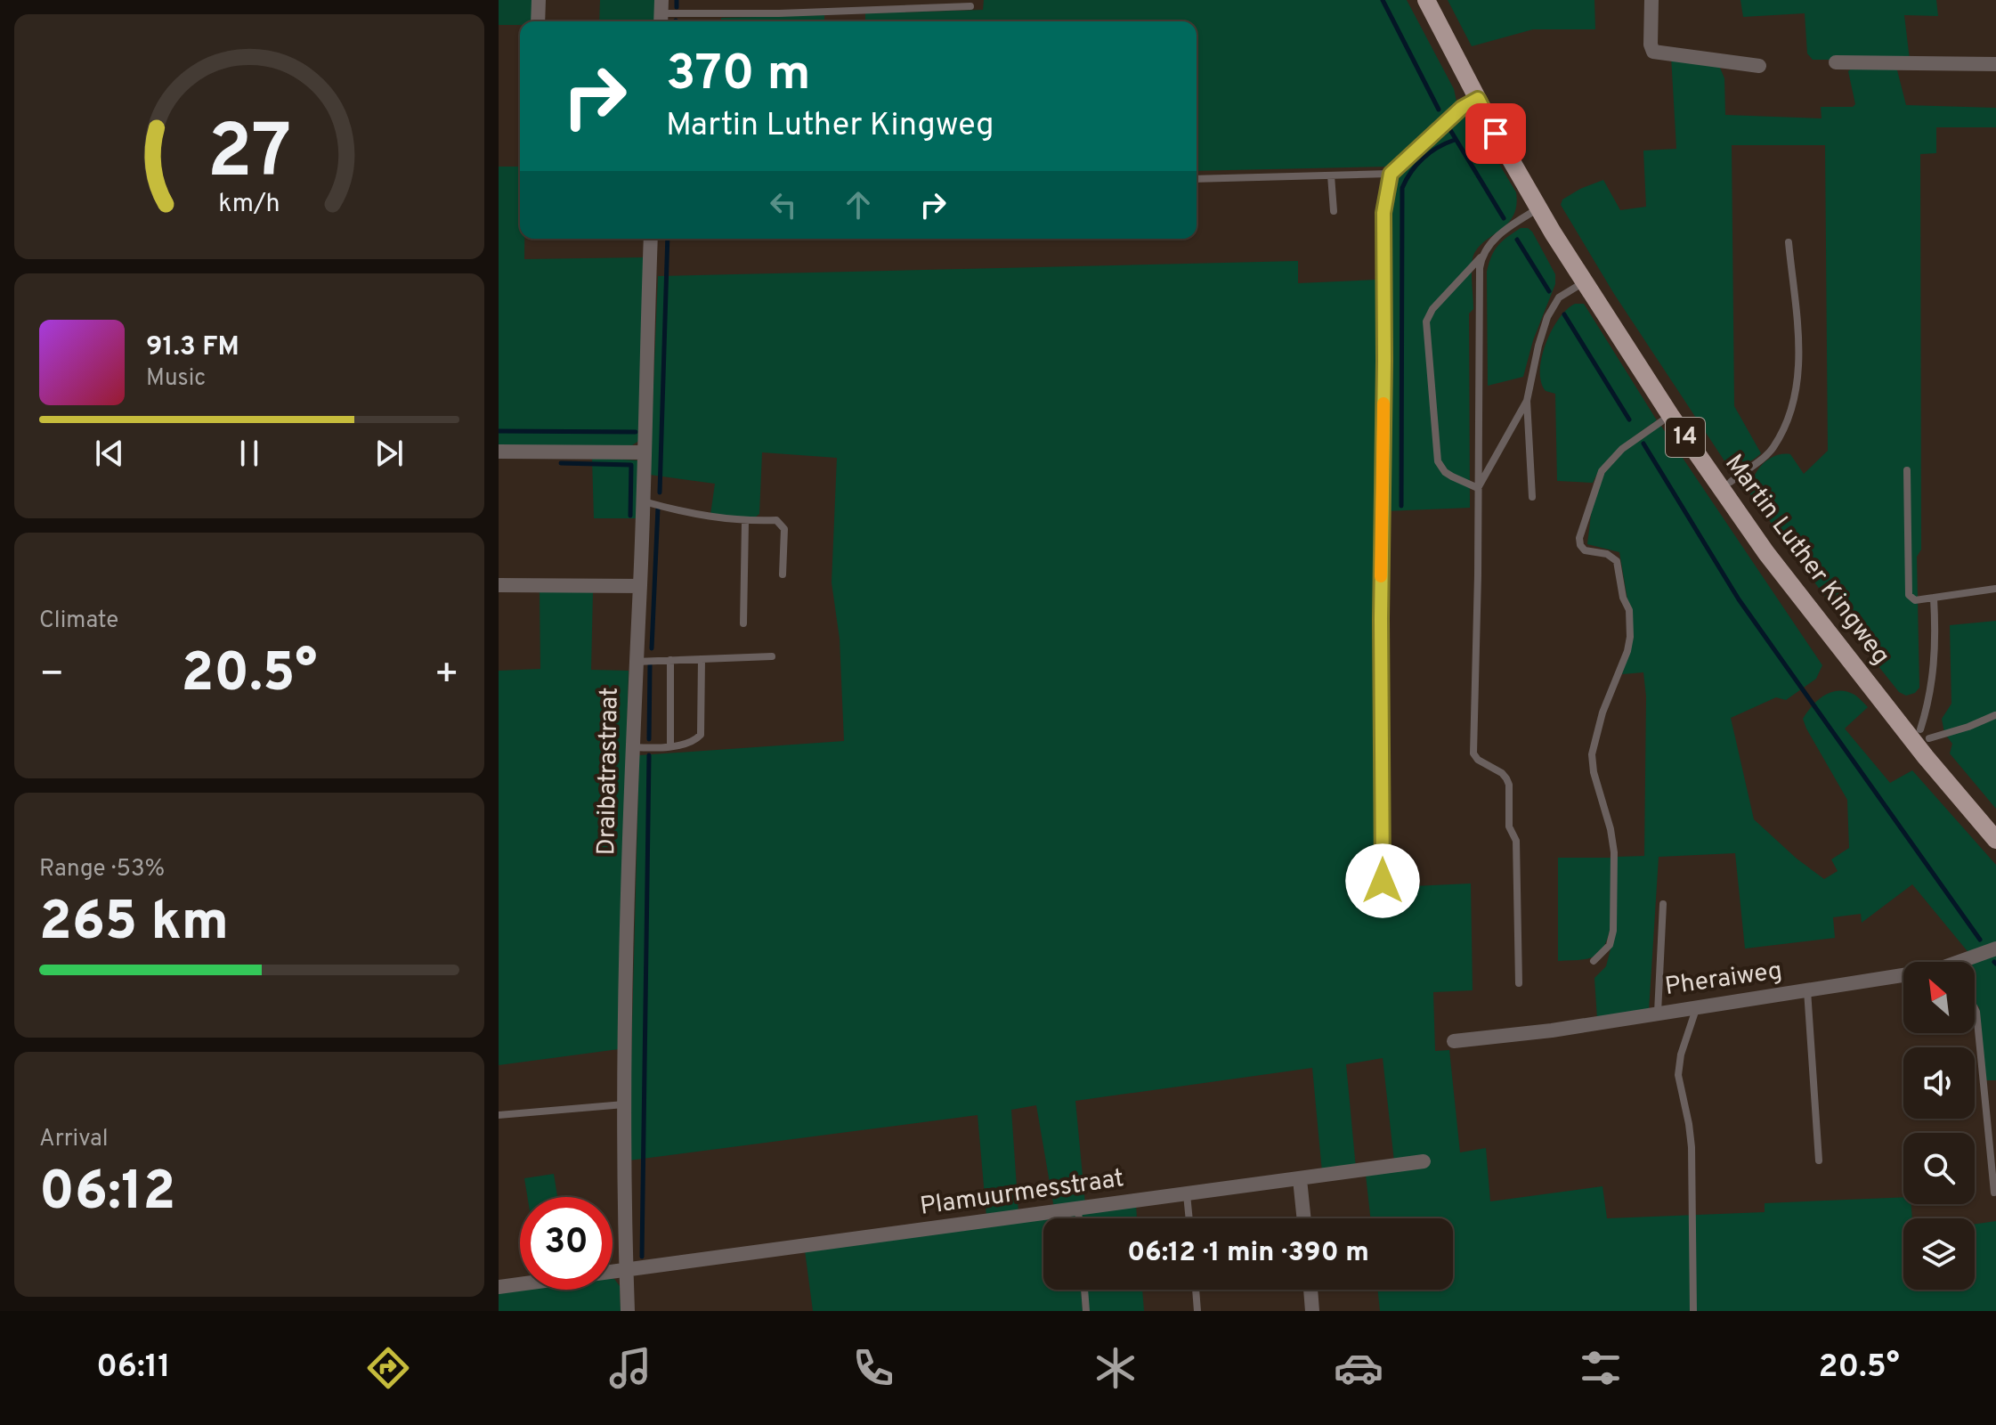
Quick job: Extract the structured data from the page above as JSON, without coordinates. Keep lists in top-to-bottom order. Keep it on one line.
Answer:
{"streets":{"main road":["14","Martin Luther Kingweg"],"street":["Draibatrastraat","Pheraiweg","Plamuurmesstraat"]},"crossings":[["Draibatrastraat","Plamuurmesstraat"]],"north":"top left","page":{"turn":["370 m","Martin Luther Kingweg"],"song":["91.3 FM","Music"],"tile":["Climate",["Range · 53%","265 km"],["Arrival","06:12"]],"heat":["−","20.5°","+"],"limit":"30","trip":"06:12 · 1 min · 390 m","tabs":["06:11","20.5°"],"gauge":["27","km/h"]}}
